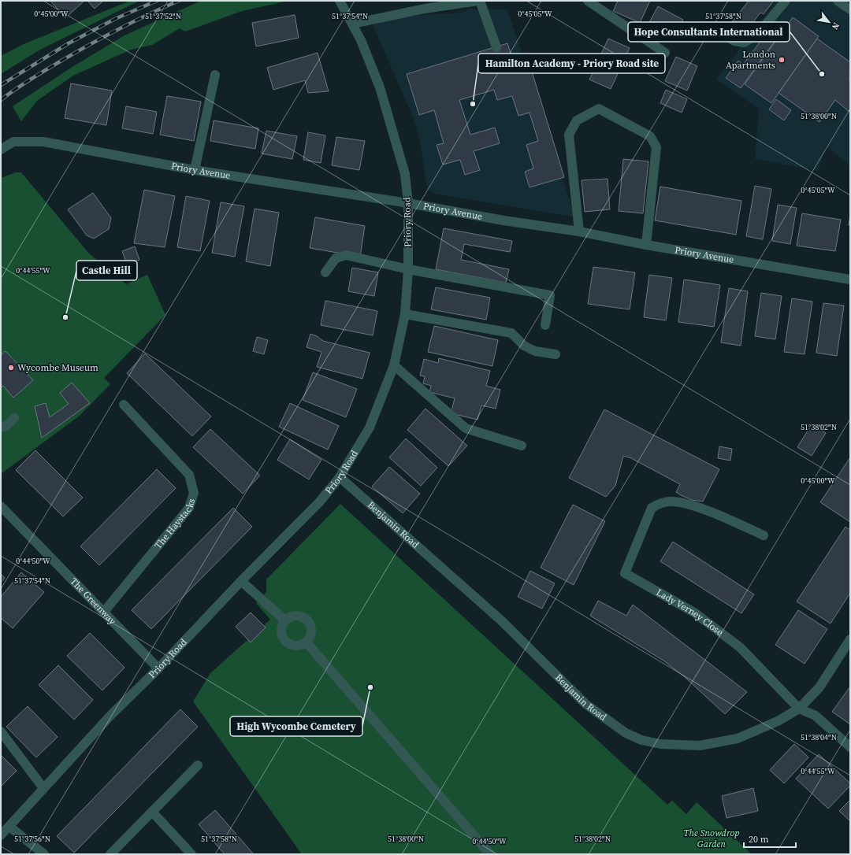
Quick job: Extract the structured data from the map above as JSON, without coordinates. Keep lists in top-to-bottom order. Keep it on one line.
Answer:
{"streets":{"street":["Priory Avenue","Priory Road","The Haystacks","Benjamin Road","The Greenway","Lady Verney Close"]},"crossings":[["Priory Avenue","Priory Road"],["Priory Road","Benjamin Road"],["Priory Road","The Greenway"],["The Haystacks","The Greenway"],["Benjamin Road","Lady Verney Close"]],"parks":["The Snowdrop Garden"],"places":["London Apartments","Hope Consultants International","Hamilton Academy - Priory Road site","Castle Hill","Wycombe Museum","High Wycombe Cemetery"],"scale_bar":"20 m","north":"bottom right","coordinates":["0°45'00\"W","0°45'05\"W","51°37'52\"N","51°37'54\"N","51°37'58\"N","51°38'00\"N","0°44'55\"W","51°38'02\"N","0°44'50\"W","51°38'04\"N","51°37'56\"N"]}
